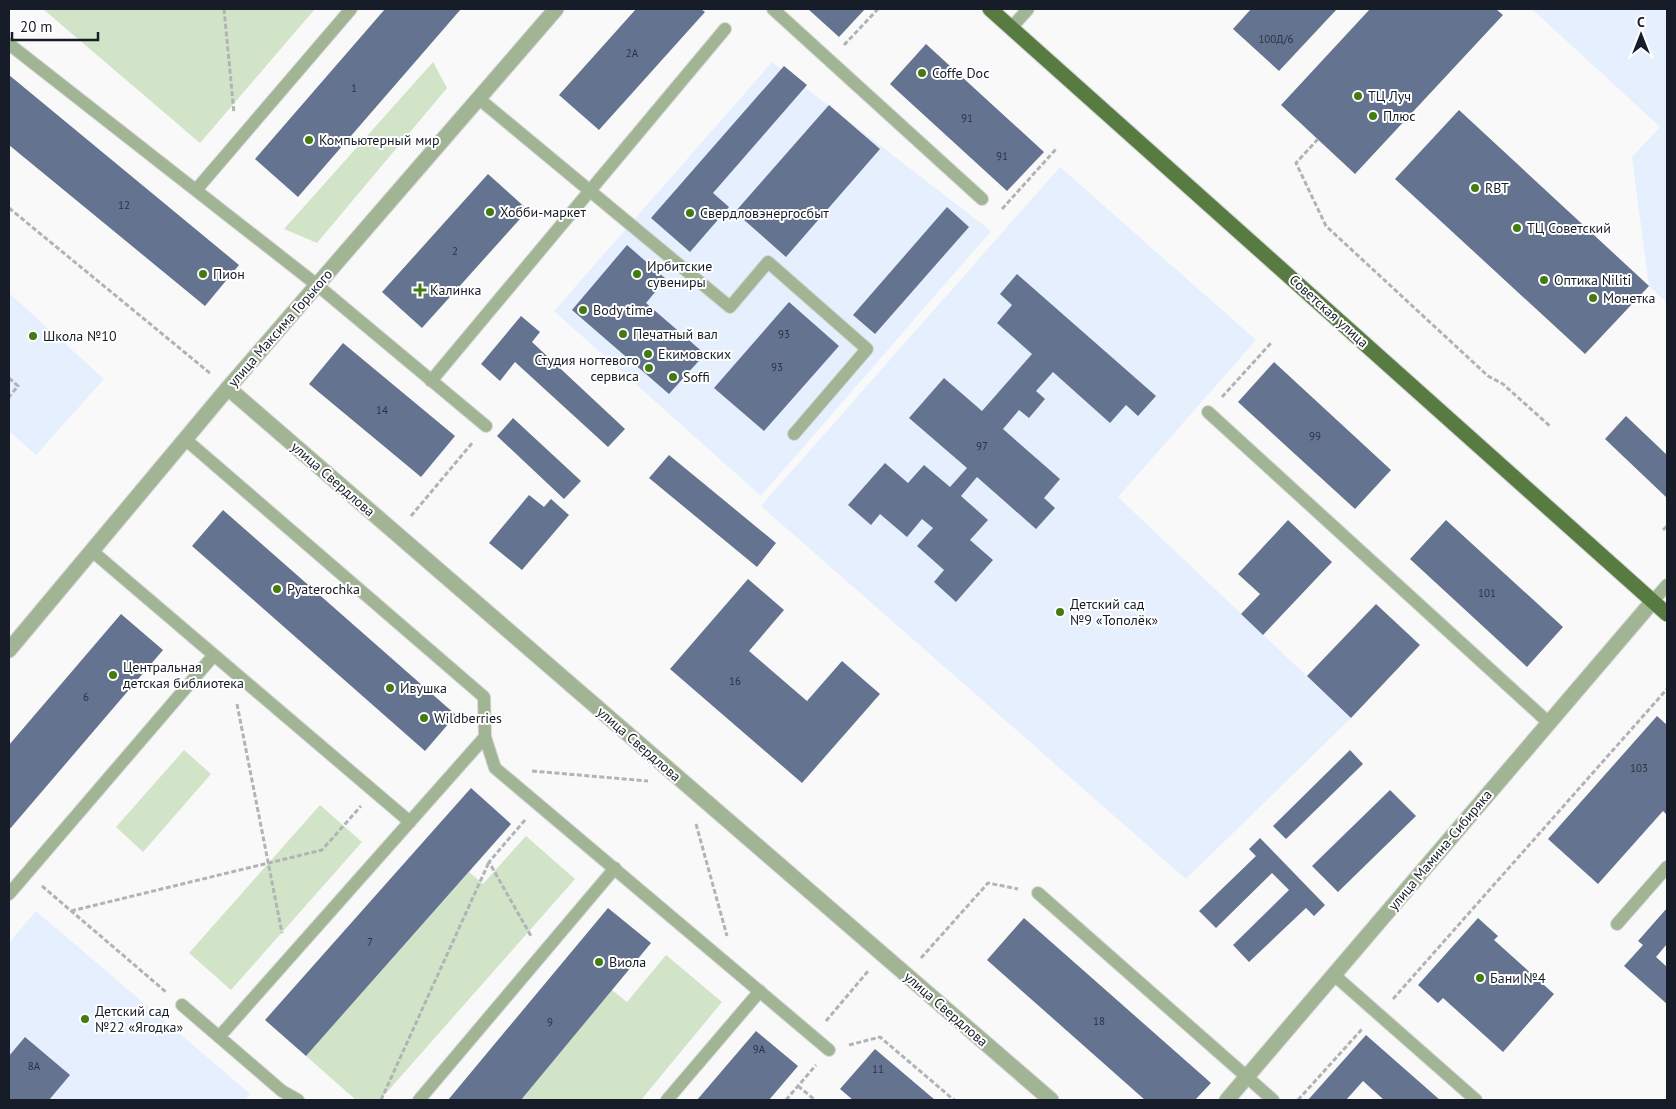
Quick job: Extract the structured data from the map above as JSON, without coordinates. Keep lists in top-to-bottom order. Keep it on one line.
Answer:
{"streets":{"main road":["Советская улица"],"street":["улица Максима Горького","улица Свердлова","улица Мамина-Сибиряка"]},"crossings":[["Советская улица","улица Мамина-Сибиряка"],["улица Максима Горького","улица Свердлова"]],"places":{"other":["Coffe Doc","ТЦ Луч","Плюс","Компьютерный мир","RBT","Хобби-маркет","Свердловэнергосбыт","ТЦ Советский","Пион","Ирбитские сувениры","Оптика Niliti","Монетка","Body time","Печатный вал","Школа №10","Екимовских","Студия ногтевого сервиса","Soffi","Pyaterochka","Детский сад №9 «Тополёк»","Центральная детская библиотека","Ивушка","Wildberries","Виола","Бани №4","Детский сад №22 «Ягодка»"],"health":["Калинка"]},"house_numbers":["100Д/6","2А","1","91","91","12","2","93","93","14","99","97","101","16","6","103","7","18","9","9А","8А","11"],"scale_bar":"20 m","north":"top"}
